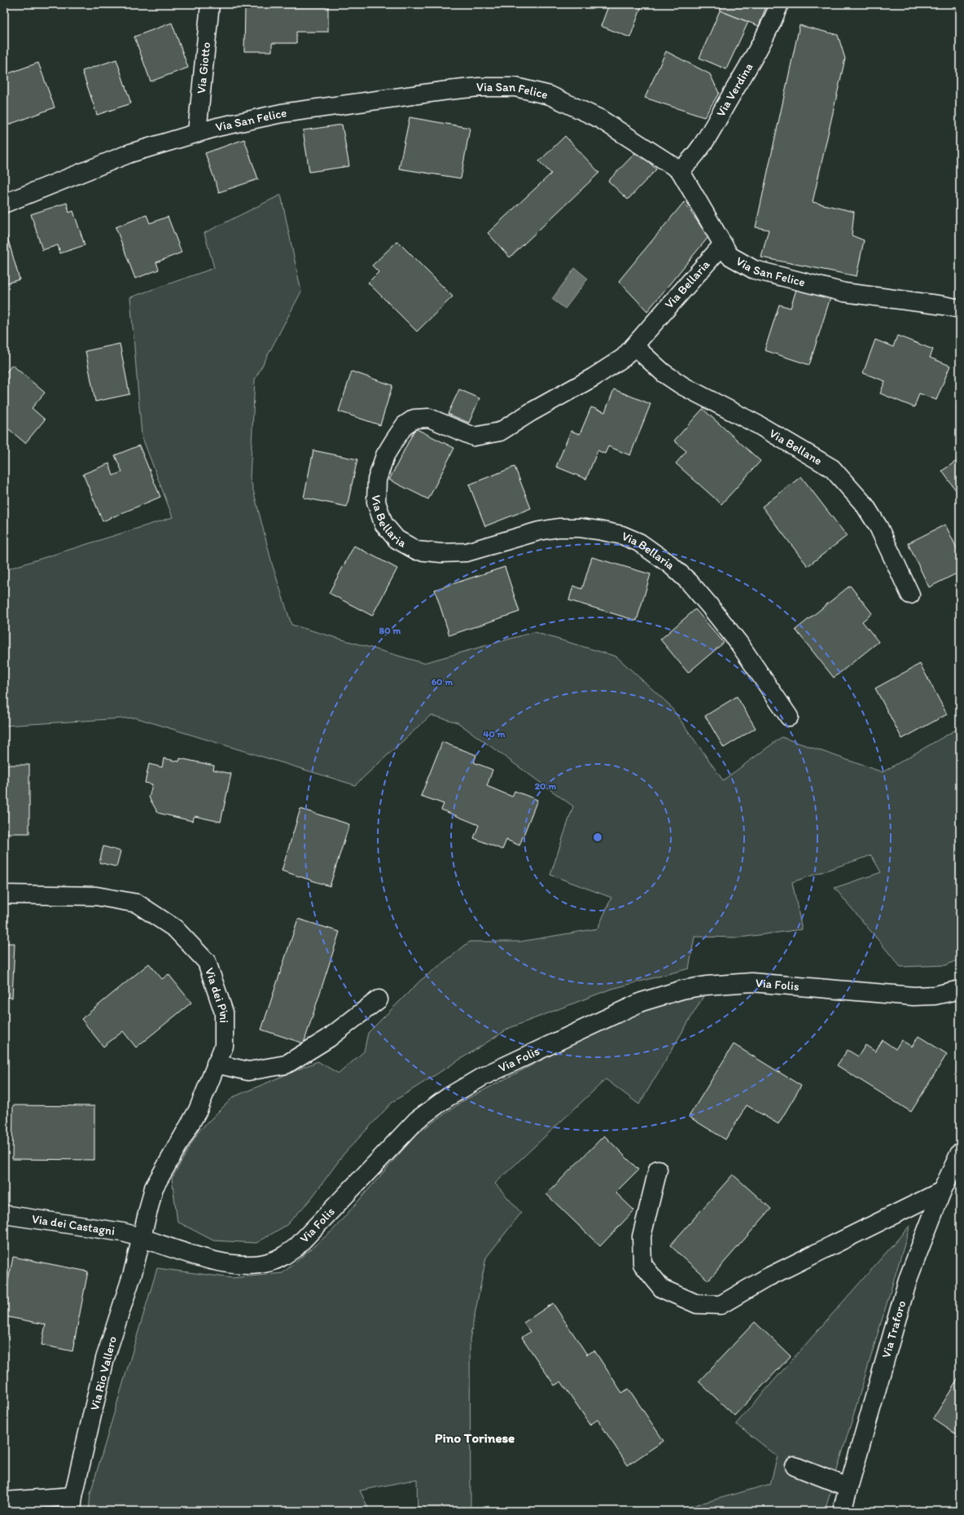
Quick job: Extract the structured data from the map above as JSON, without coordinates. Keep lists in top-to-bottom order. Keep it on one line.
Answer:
{"streets":{"street":["Via Giotto","Via Verdina","Via San Felice","Via Bellaria","Via Bellane","Via Folis","Via dei Pini","Via dei Castagni","Via Traforo","Via Rio Vallero"]},"crossings":[["Via Giotto","Via San Felice"],["Via Verdina","Via San Felice"],["Via San Felice","Via Bellaria"],["Via Bellaria","Via Bellane"],["Via Folis","Via dei Pini"],["Via Folis","Via dei Castagni"],["Via Folis","Via Rio Vallero"],["Via dei Pini","Via dei Castagni"],["Via dei Pini","Via Rio Vallero"],["Via dei Castagni","Via Rio Vallero"]],"districts":["Pino Torinese"],"rings":["80 m","60 m","40 m","20 m"]}
